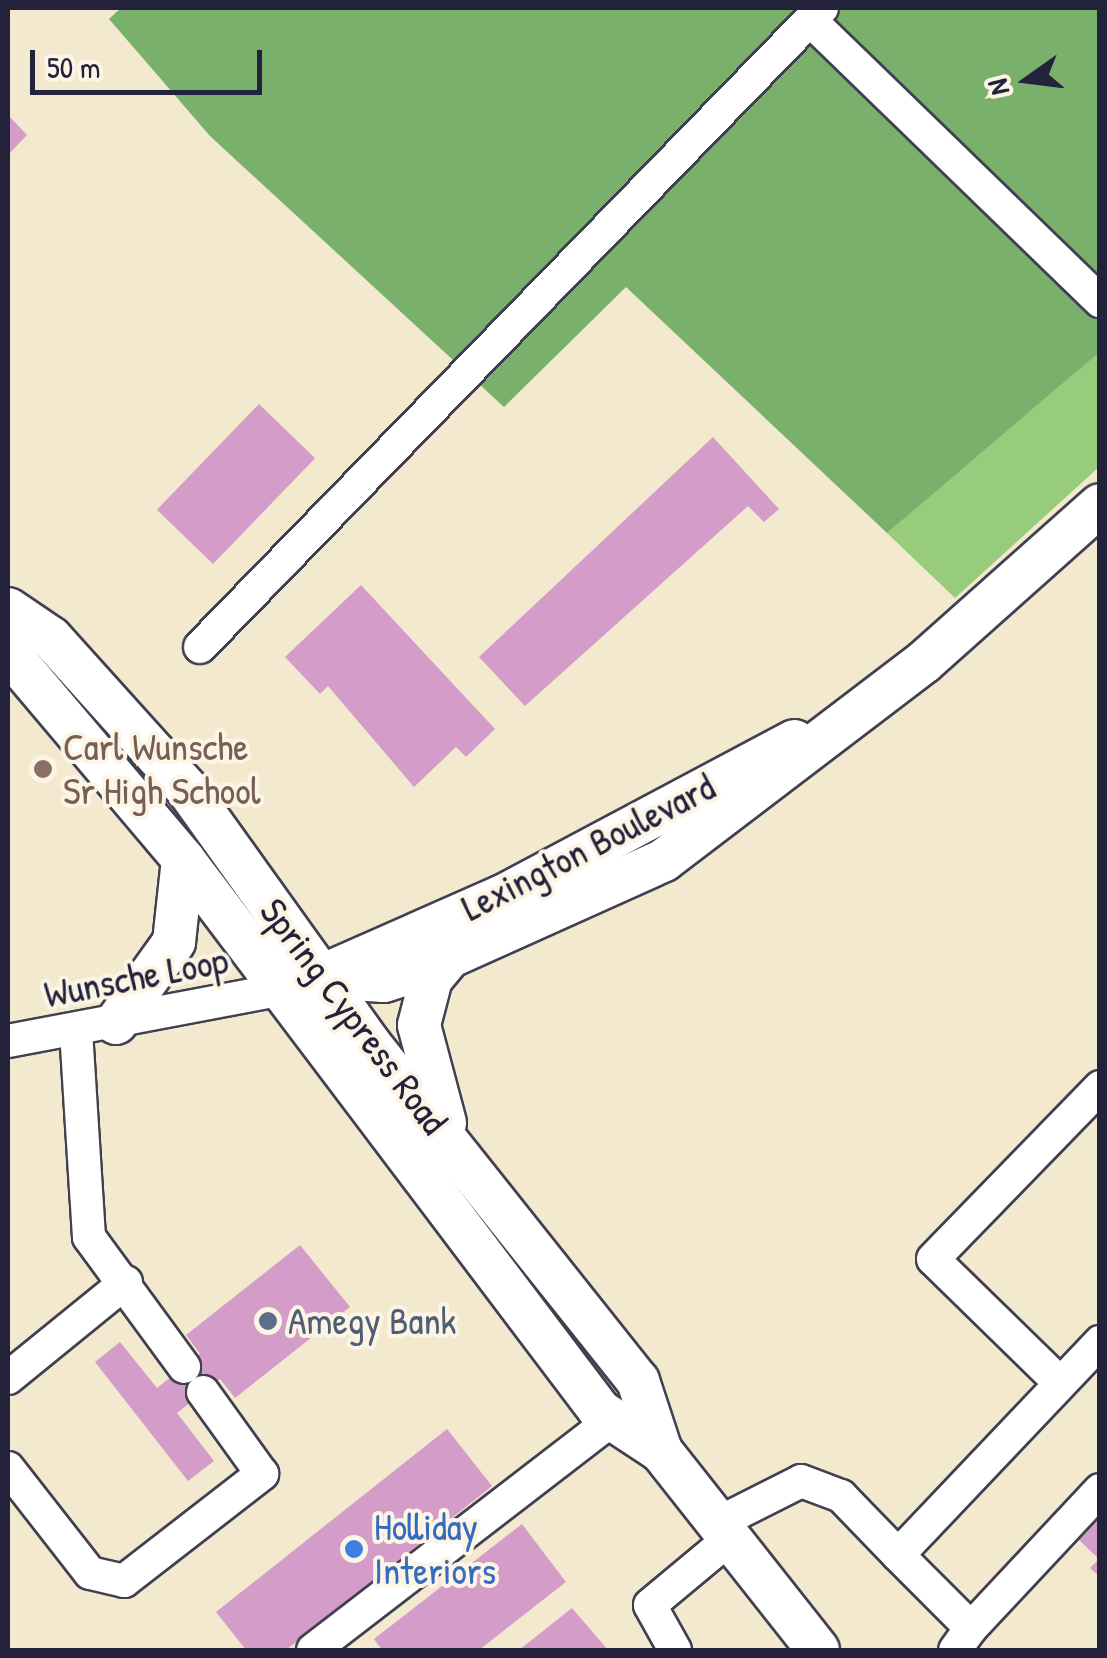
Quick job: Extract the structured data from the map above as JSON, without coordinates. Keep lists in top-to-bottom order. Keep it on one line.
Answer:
{"streets":{"main road":["Lexington Boulevard","Spring Cypress Road"],"street":["Wunsche Loop"]},"crossings":[["Lexington Boulevard","Wunsche Loop"],["Lexington Boulevard","Spring Cypress Road"],["Wunsche Loop","Spring Cypress Road"]],"places":["Carl Wunsche Sr High School","Amegy Bank","Holliday Interiors"],"scale_bar":"50 m","north":"left"}
